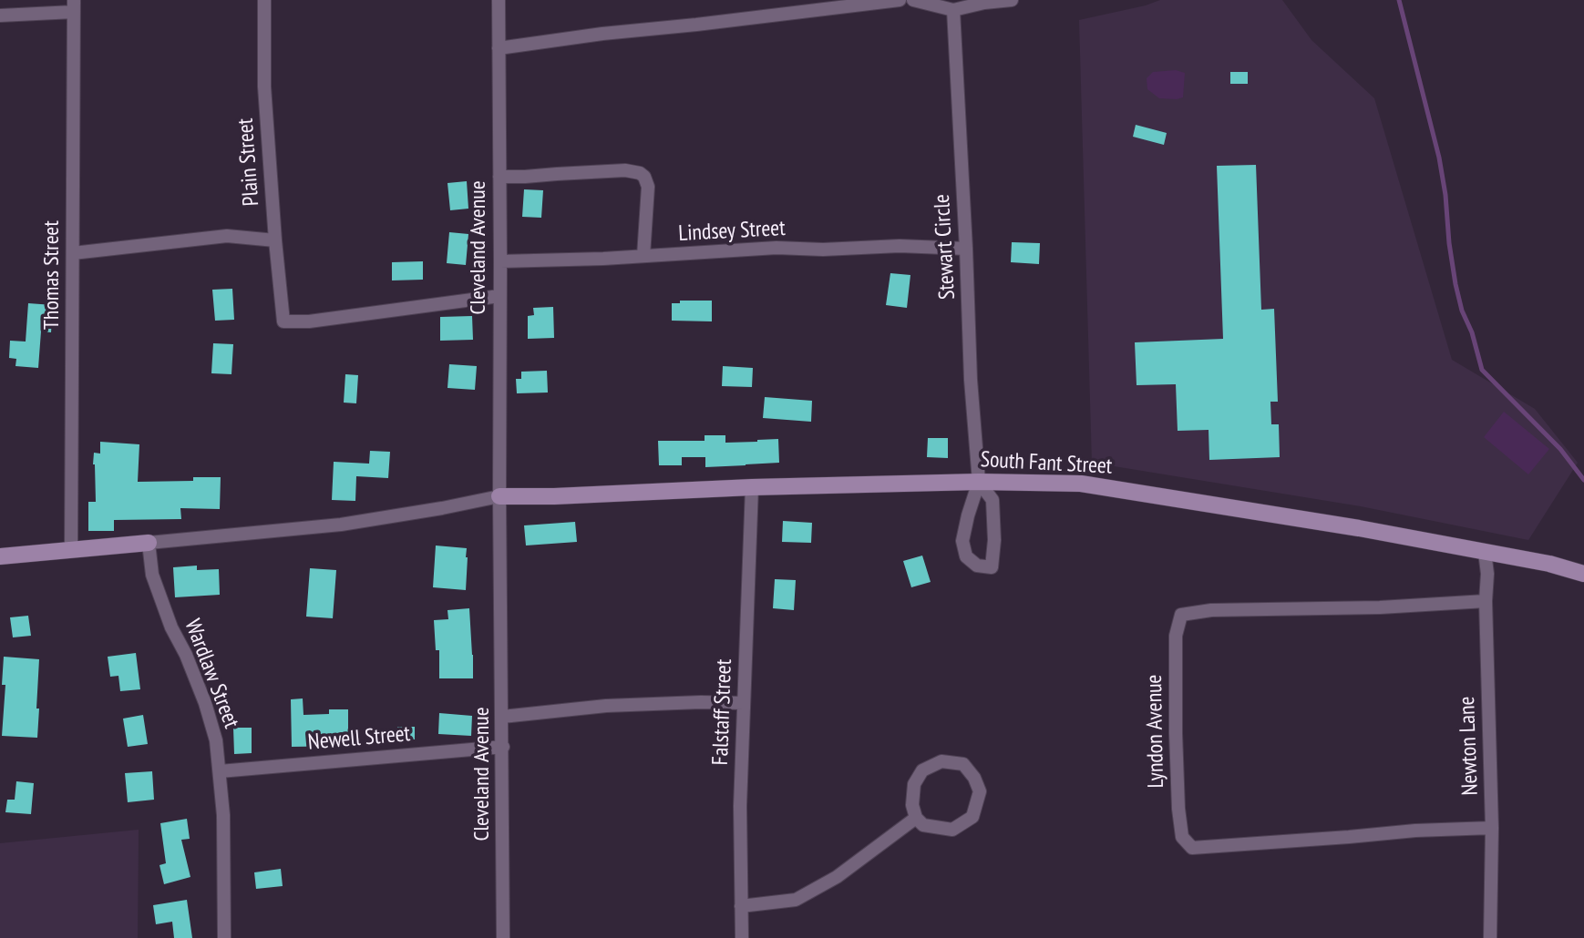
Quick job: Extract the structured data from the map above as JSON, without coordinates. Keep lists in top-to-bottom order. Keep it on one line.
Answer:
{"streets":{"street":["Plain Street","Lindsey Street","Stewart Circle","Cleveland Avenue","Thomas Street","South Fant Street","Wardlaw Street","Falstaff Street","Lyndon Avenue","Newell Street","Newton Lane"]},"crossings":[["Plain Street","Cleveland Avenue"],["Lindsey Street","Stewart Circle"],["Lindsey Street","Cleveland Avenue"],["Stewart Circle","South Fant Street"],["Cleveland Avenue","South Fant Street"],["Cleveland Avenue","Newell Street"],["South Fant Street","Falstaff Street"],["South Fant Street","Newton Lane"],["Wardlaw Street","Newell Street"],["Lyndon Avenue","Newton Lane"]]}
